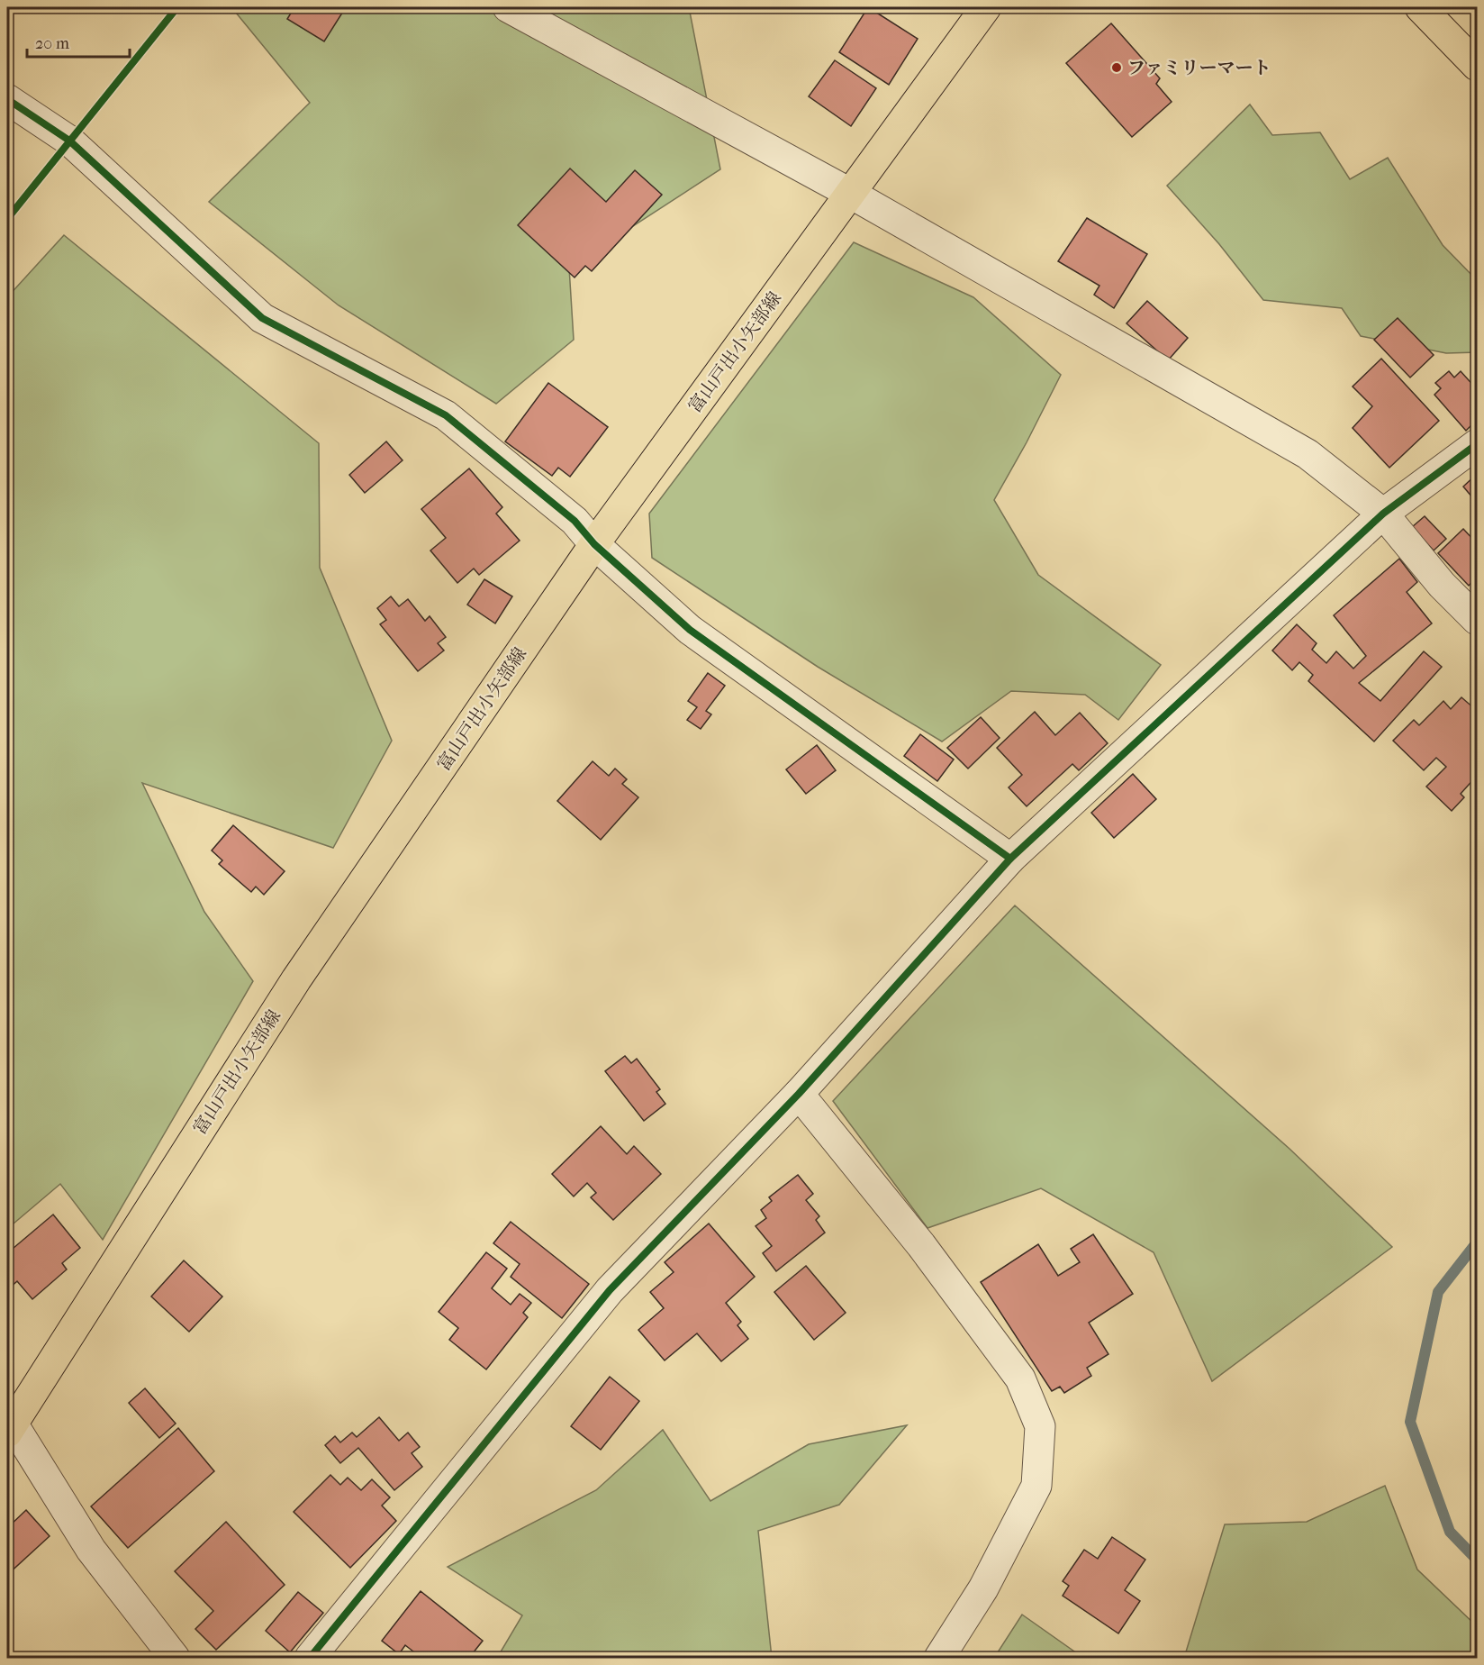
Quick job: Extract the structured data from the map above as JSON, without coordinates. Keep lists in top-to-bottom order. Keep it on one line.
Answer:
{"streets":{"main road":["富山戸出小矢部線"]},"places":["ファミリーマート"],"scale_bar":"20 m"}
